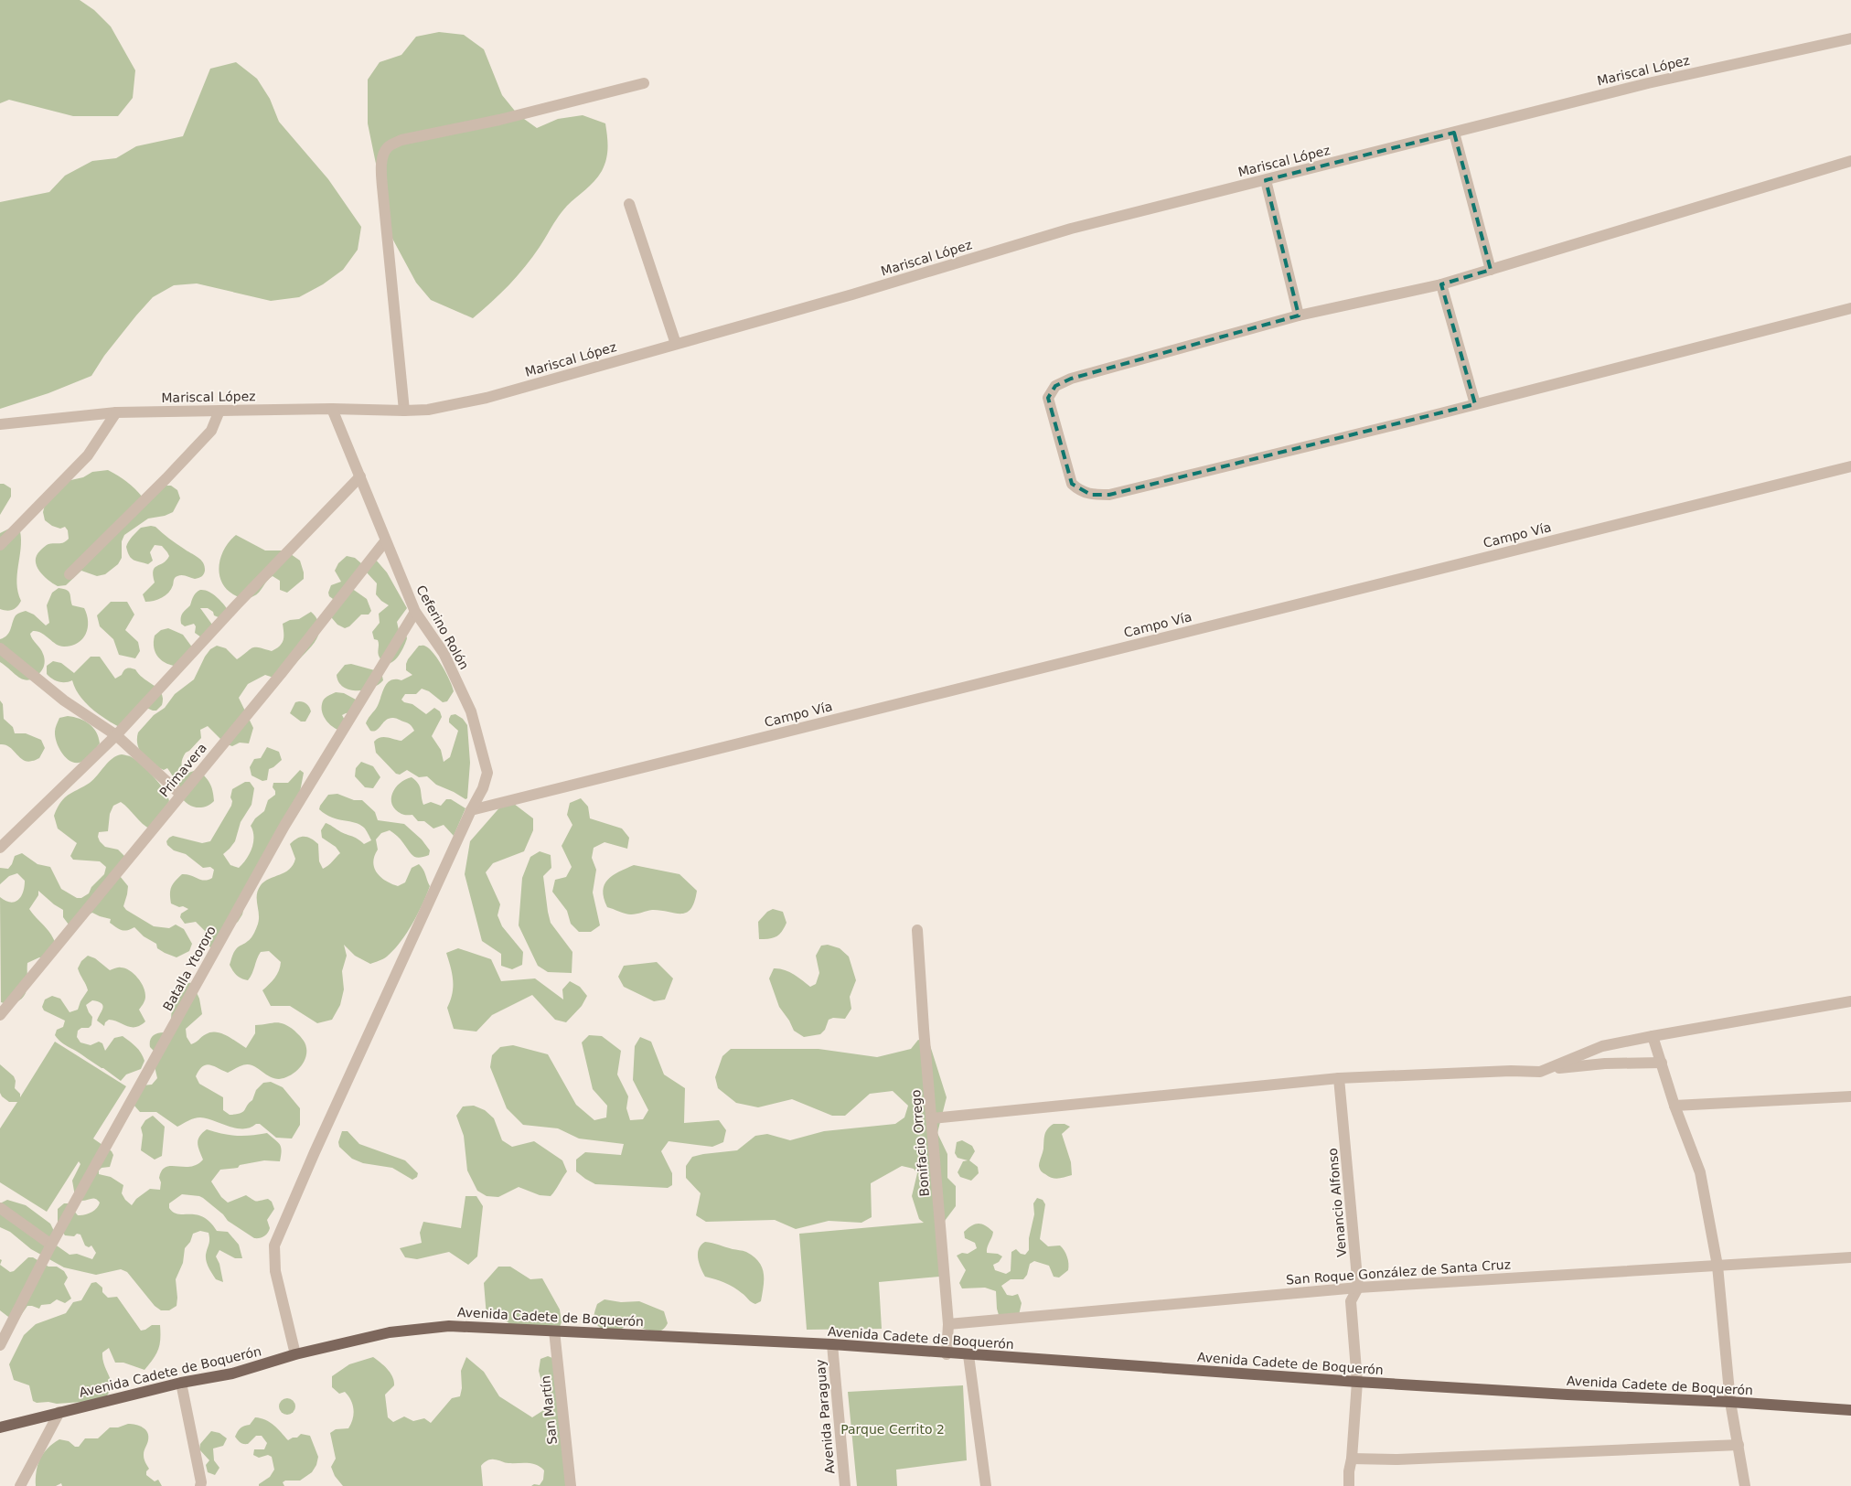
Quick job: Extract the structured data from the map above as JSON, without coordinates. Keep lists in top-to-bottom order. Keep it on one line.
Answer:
{"streets":{"main road":["Avenida Cadete de Boquerón"],"street":["Mariscal López","Campo Vía","Ceferino Rolón","Primavera","Batalla Ytororo","Bonifacio Orrego","Venancio Alfonso","San Roque González de Santa Cruz","San Martín","Avenida Paraguay"]},"crossings":[["Mariscal López","Ceferino Rolón"],["Campo Vía","Ceferino Rolón"],["Ceferino Rolón","Primavera"],["Ceferino Rolón","Batalla Ytororo"],["Ceferino Rolón","Avenida Cadete de Boquerón"],["Bonifacio Orrego","San Roque González de Santa Cruz"],["Bonifacio Orrego","Avenida Cadete de Boquerón"],["Venancio Alfonso","San Roque González de Santa Cruz"],["Venancio Alfonso","Avenida Cadete de Boquerón"],["Avenida Cadete de Boquerón","San Martín"],["Avenida Cadete de Boquerón","Avenida Paraguay"]],"parks":["Parque Cerrito 2"]}
